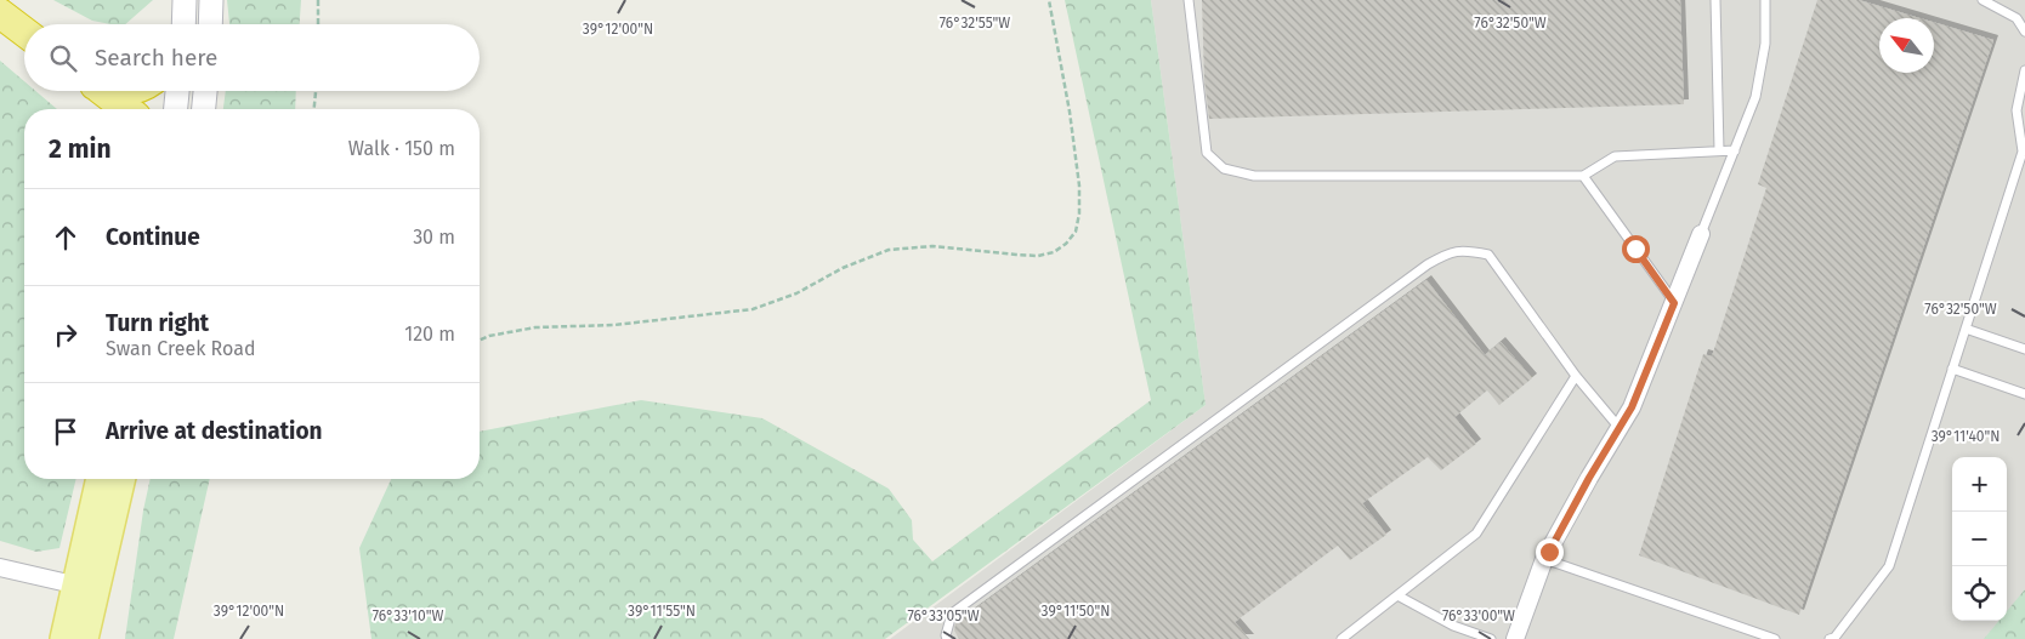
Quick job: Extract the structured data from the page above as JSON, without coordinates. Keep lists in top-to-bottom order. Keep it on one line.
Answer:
{"north":"top left","page":{"search":"Search here","heading":["2 min","Walk · 150 m"],"list":[["Continue","30 m"],["Turn right","Swan Creek Road","120 m"],"Arrive at destination"],"map_buttons":["+","−"]},"coordinates":["76°32'50\"W","76°32'55\"W","39°12'00\"N","39°11'40\"N","39°11'55\"N","39°11'50\"N","76°33'10\"W","76°33'05\"W","76°33'00\"W"]}
